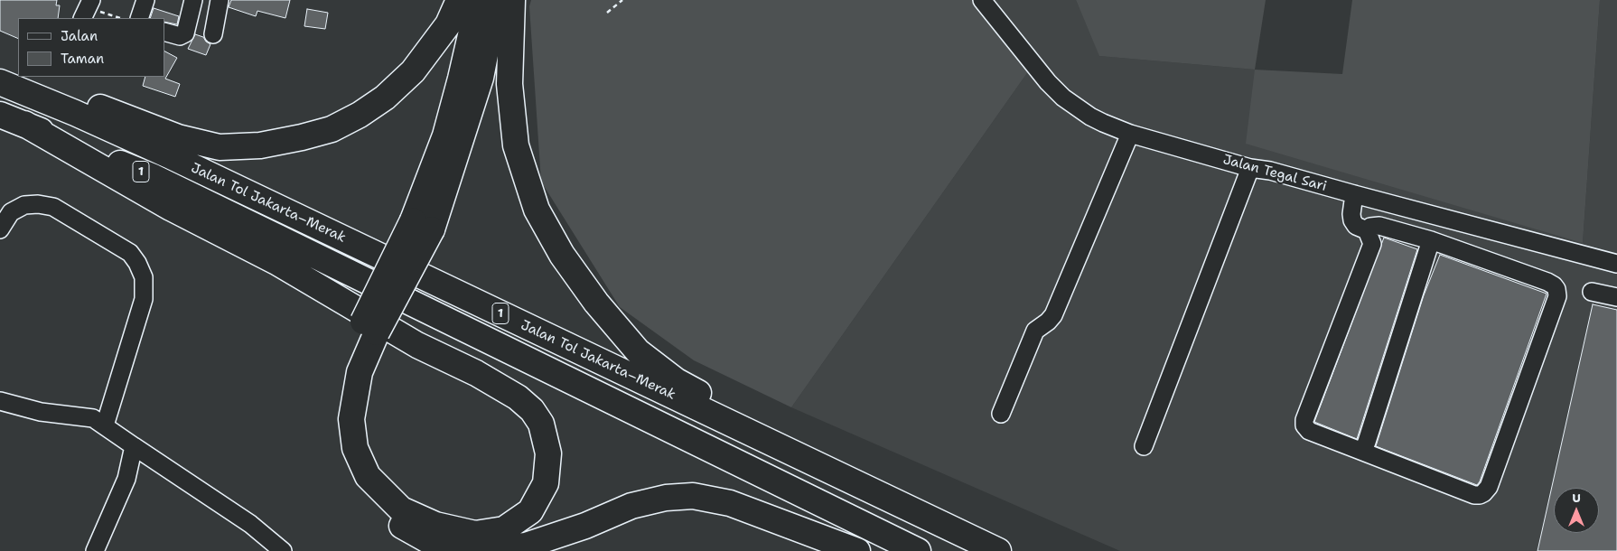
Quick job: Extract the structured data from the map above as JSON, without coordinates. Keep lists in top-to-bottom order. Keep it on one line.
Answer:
{"streets":{"highway":["1","Jalan Tol Jakarta–Merak"],"street":["Jalan Tegal Sari"]},"legend":["Jalan","Taman"],"north":"top"}
